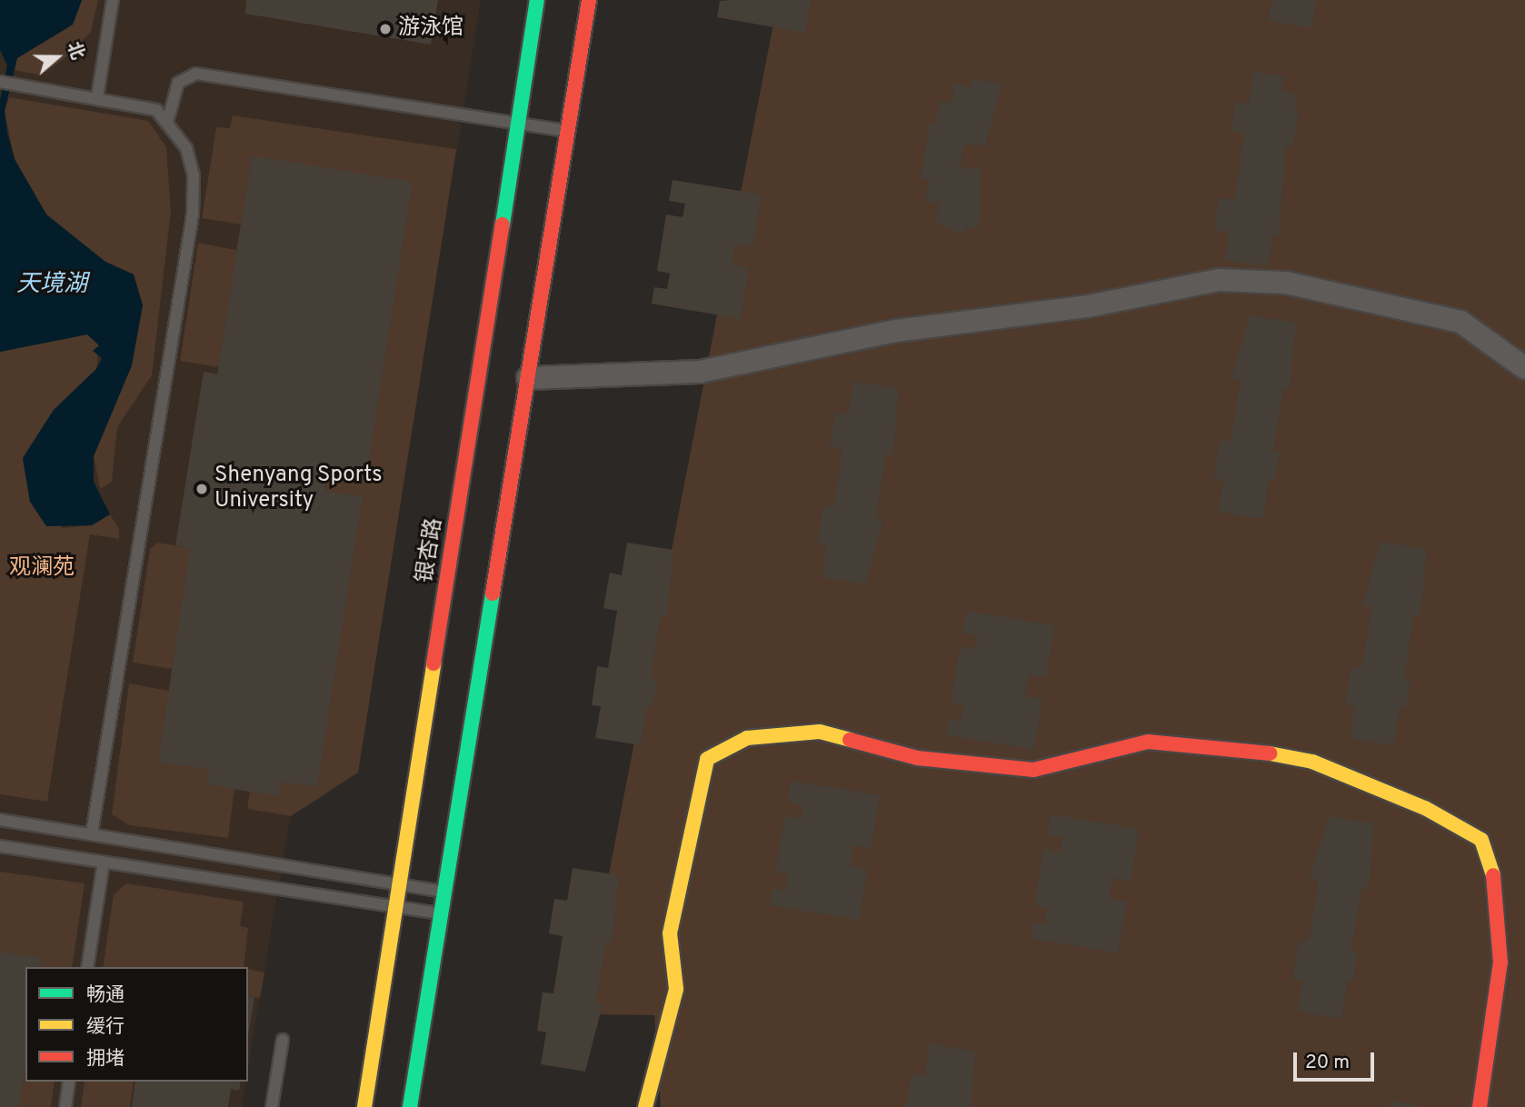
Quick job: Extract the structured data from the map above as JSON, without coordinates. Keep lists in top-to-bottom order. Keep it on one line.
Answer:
{"streets":{"street":["银杏路"]},"water":["天境湖"],"parks":["观澜苑"],"places":["游泳馆","Shenyang Sports University"],"legend":["畅通","缓行","拥堵"],"scale_bar":"20 m","north":"right"}
